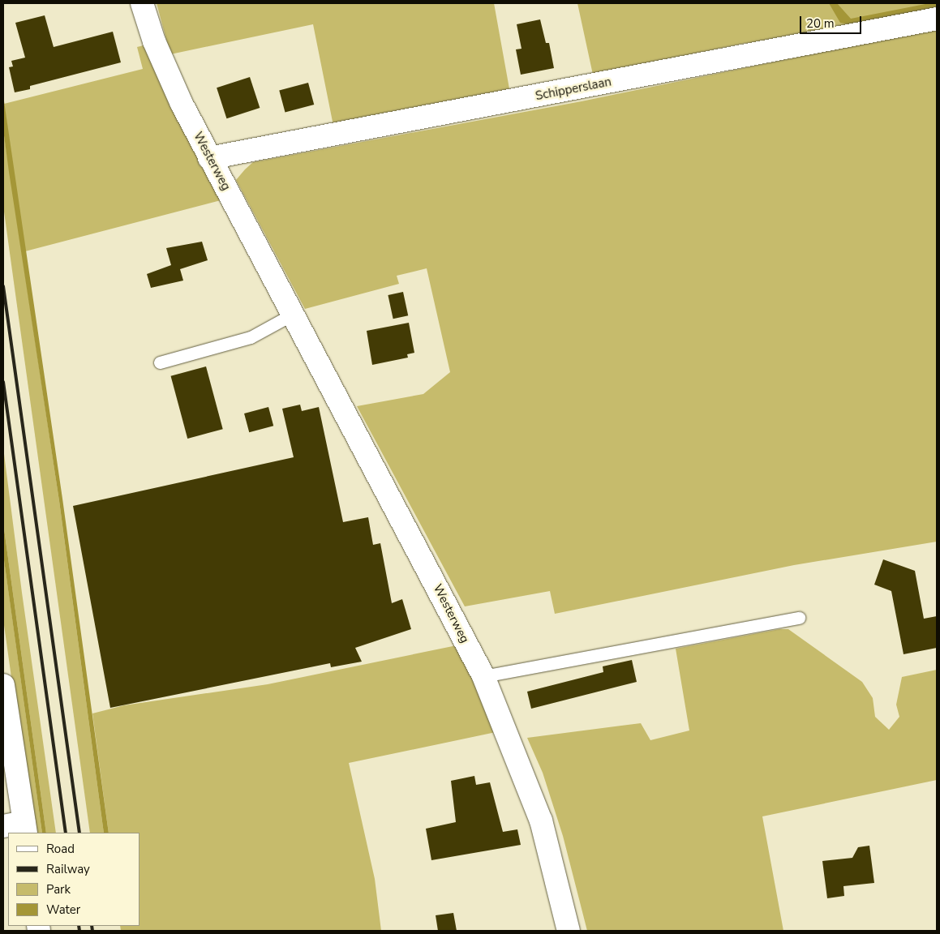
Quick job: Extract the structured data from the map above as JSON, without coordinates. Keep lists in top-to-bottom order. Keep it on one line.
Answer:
{"streets":{"street":["Schipperslaan","Westerweg"]},"crossings":[["Schipperslaan","Westerweg"]],"legend":["Road","Railway","Park","Water"],"scale_bar":"20 m"}
